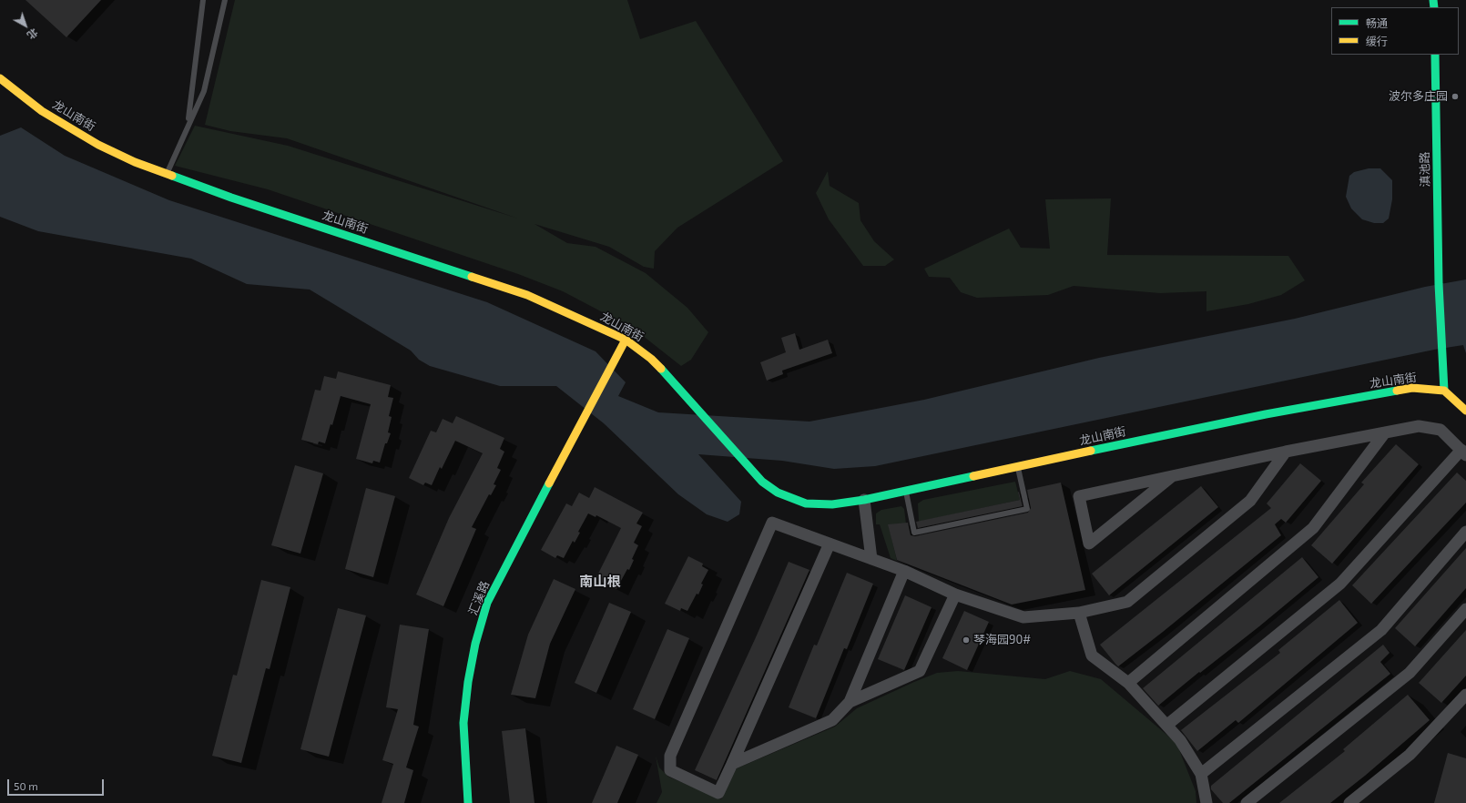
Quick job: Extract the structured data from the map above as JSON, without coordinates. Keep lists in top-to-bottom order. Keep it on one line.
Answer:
{"streets":{"street":["龙山南街","滇池路","汇溪路"]},"crossings":[["龙山南街","滇池路"],["龙山南街","汇溪路"]],"districts":["南山根"],"places":["波尔多庄园","琴海园90#"],"legend":["畅通","缓行"],"scale_bar":"50 m","north":"bottom right"}
